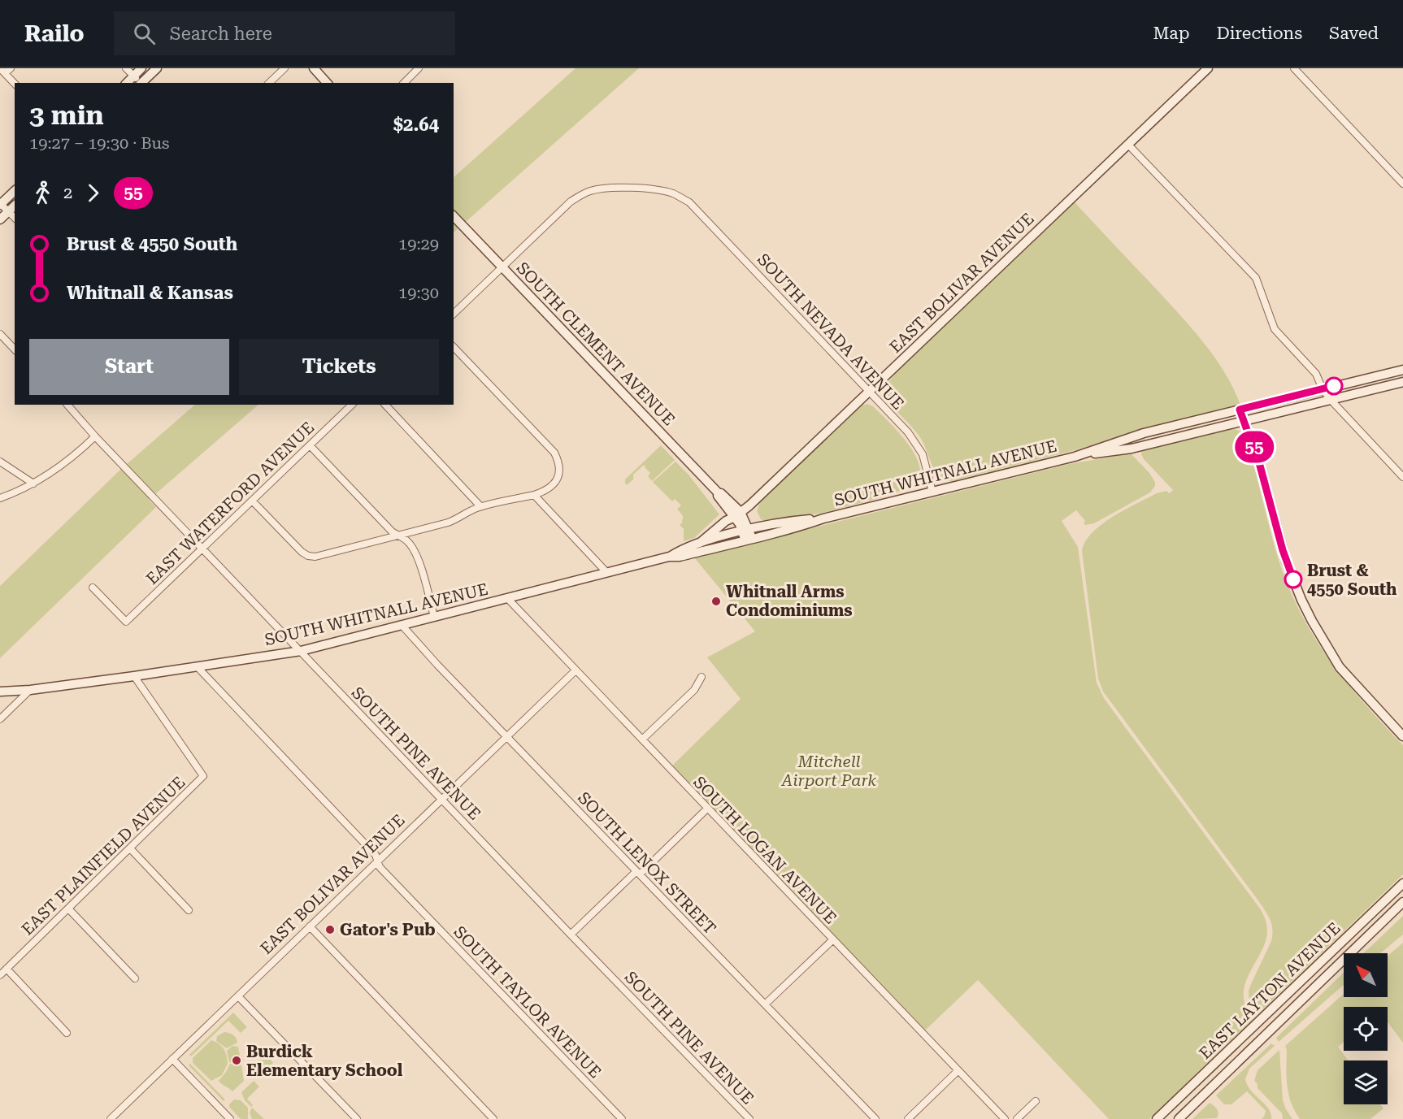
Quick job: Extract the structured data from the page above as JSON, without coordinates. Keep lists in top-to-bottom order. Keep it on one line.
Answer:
{"streets":{"street":["EAST BOLIVAR AVENUE","SOUTH NEVADA AVENUE","SOUTH CLEMENT AVENUE","SOUTH WHITNALL AVENUE","EAST WATERFORD AVENUE","SOUTH PINE AVENUE","SOUTH LOGAN AVENUE","EAST PLAINFIELD AVENUE","SOUTH LENOX STREET","EAST LAYTON AVENUE","SOUTH TAYLOR AVENUE"]},"crossings":[["EAST BOLIVAR AVENUE","SOUTH NEVADA AVENUE"],["EAST BOLIVAR AVENUE","SOUTH CLEMENT AVENUE"],["EAST BOLIVAR AVENUE","SOUTH WHITNALL AVENUE"],["EAST BOLIVAR AVENUE","SOUTH PINE AVENUE"],["EAST BOLIVAR AVENUE","SOUTH LOGAN AVENUE"],["EAST BOLIVAR AVENUE","SOUTH LENOX STREET"],["EAST BOLIVAR AVENUE","SOUTH TAYLOR AVENUE"],["SOUTH NEVADA AVENUE","SOUTH CLEMENT AVENUE"],["SOUTH NEVADA AVENUE","SOUTH WHITNALL AVENUE"],["SOUTH CLEMENT AVENUE","SOUTH WHITNALL AVENUE"],["SOUTH WHITNALL AVENUE","SOUTH PINE AVENUE"],["SOUTH WHITNALL AVENUE","SOUTH LOGAN AVENUE"],["SOUTH WHITNALL AVENUE","EAST PLAINFIELD AVENUE"],["SOUTH WHITNALL AVENUE","SOUTH LENOX STREET"],["SOUTH WHITNALL AVENUE","SOUTH TAYLOR AVENUE"],["EAST WATERFORD AVENUE","SOUTH PINE AVENUE"]],"parks":["Mitchell Airport Park"],"places":["Brust & 4550 South","Whitnall Arms Condominiums","Gator's Pub","Burdick Elementary School"],"lines":["bus line 55"],"north":"top left","page":{"header":"Railo","search":"Search here","nav":["Map","Directions","Saved"],"on_map":"55","heading":["3 min","19:27 – 19:30 · Bus","$2.64"],"legs":["2","55"],"list":[{"name":"Brust & 4550 South","value":"19:29"},{"name":"Whitnall & Kansas","value":"19:30"}],"buttons":["Start","Tickets"]}}
